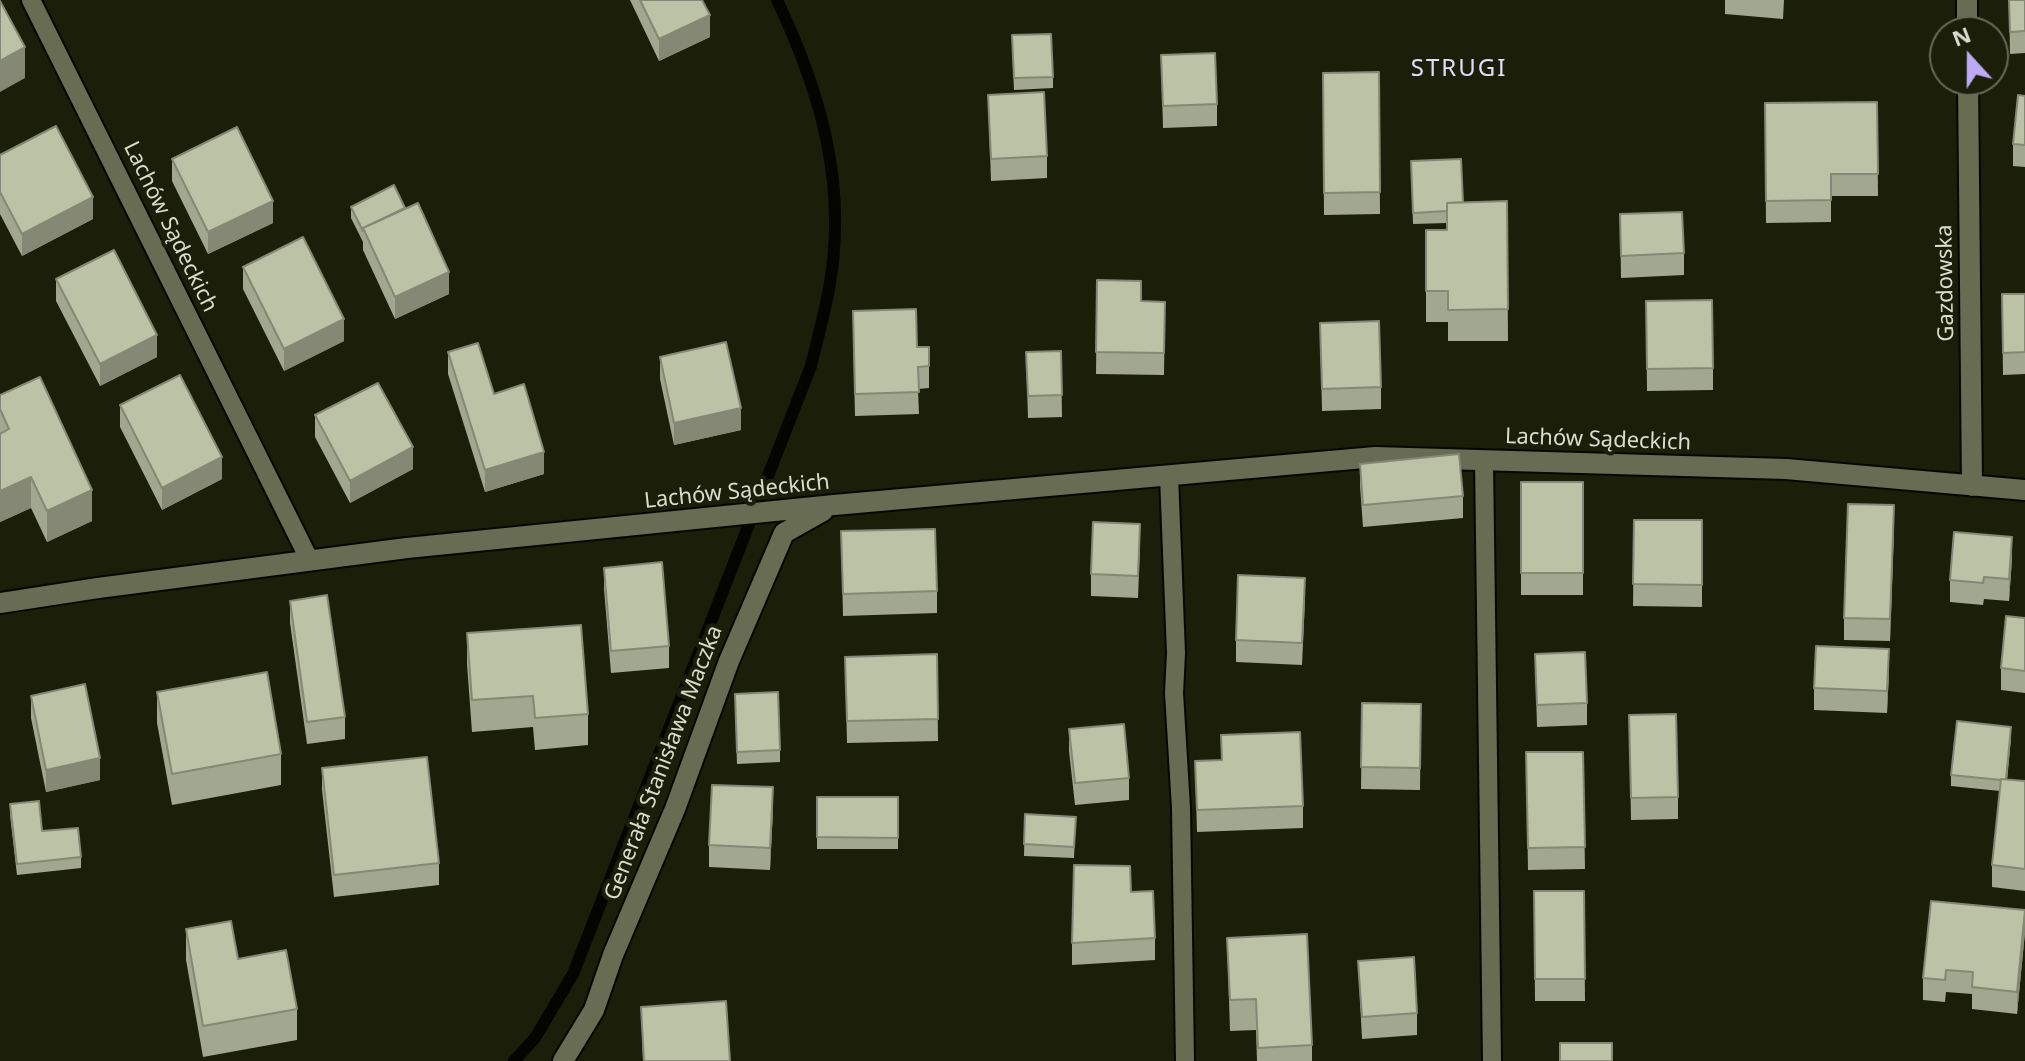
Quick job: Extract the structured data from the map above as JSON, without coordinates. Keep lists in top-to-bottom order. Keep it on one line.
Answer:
{"streets":{"street":["Lachów Sądeckich","Gazdowska","Generała Stanisława Maczka"]},"crossings":[["Lachów Sądeckich","Gazdowska"],["Lachów Sądeckich","Generała Stanisława Maczka"]],"districts":["STRUGI"],"north":"top"}
